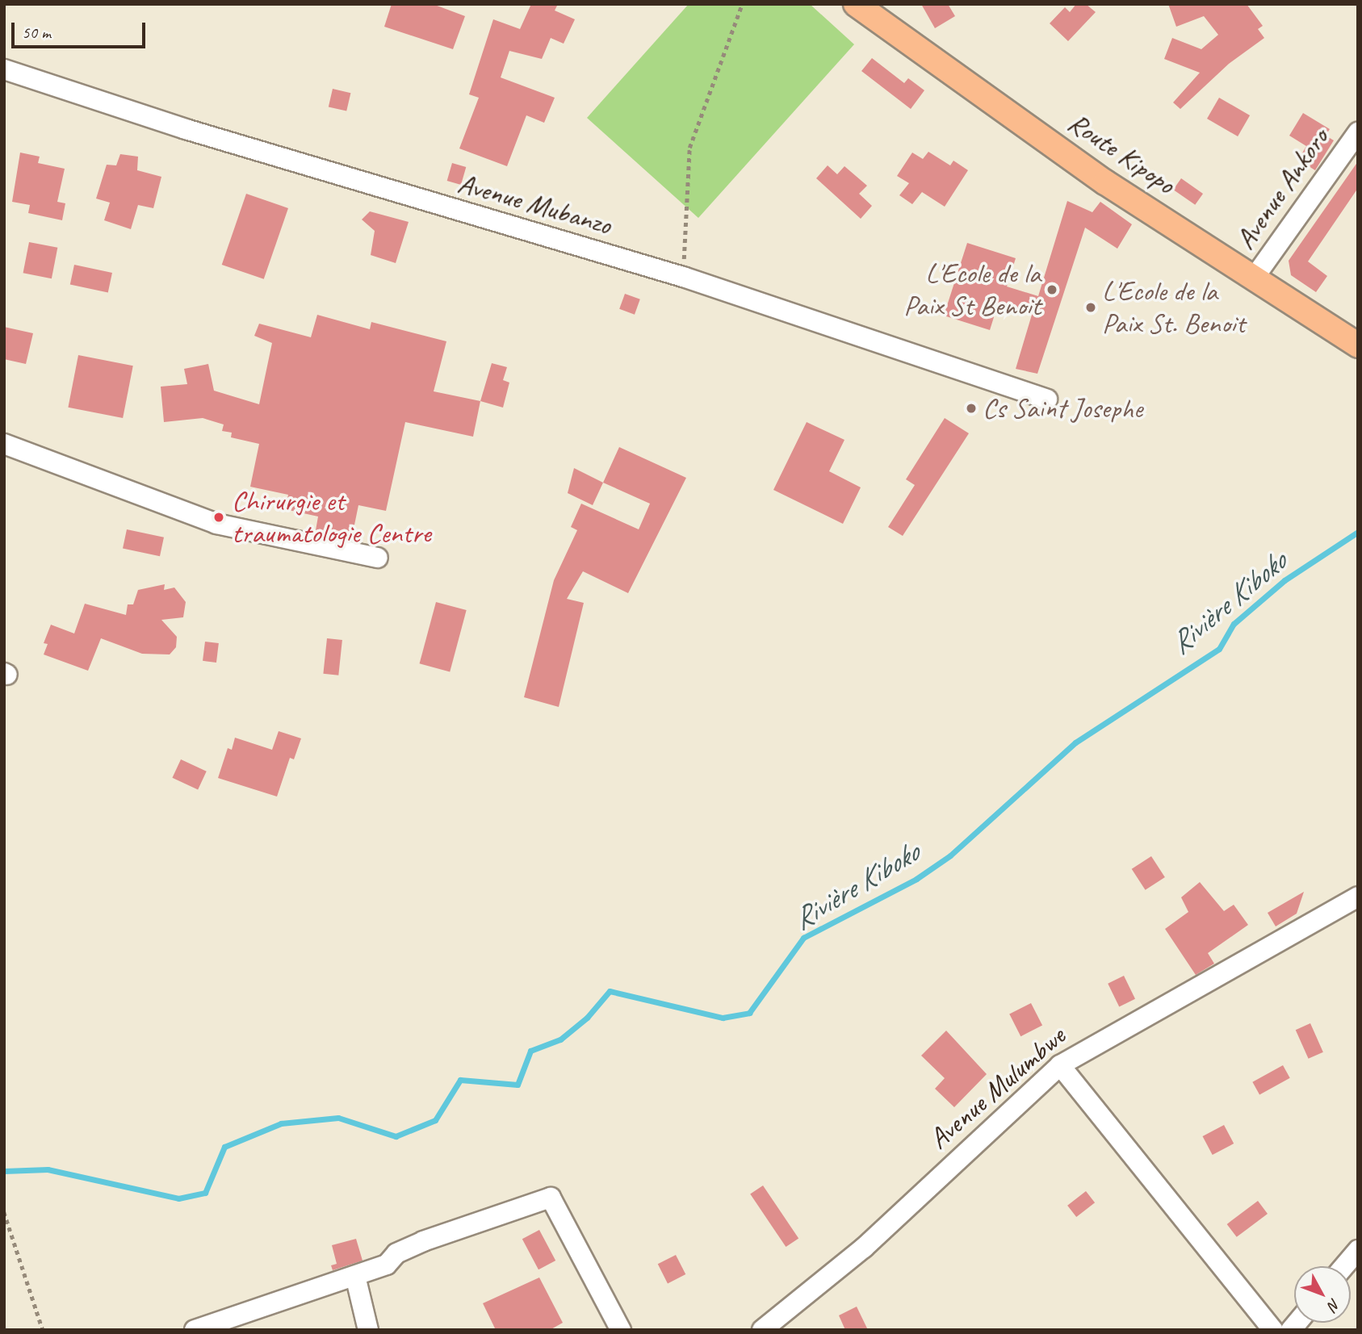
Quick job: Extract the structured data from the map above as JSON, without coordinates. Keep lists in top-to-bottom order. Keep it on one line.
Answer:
{"streets":{"main road":["Route Kipopo"],"street":["Avenue Ankoro","Avenue Mubanzo","Avenue Mulumbwe"]},"crossings":[["Route Kipopo","Avenue Ankoro"]],"water":["Rivière Kiboko"],"places":["L'Ecole de la Paix St Benoit","L'Ecole de la Paix St. Benoit","Cs Saint Josephe","Chirurgie et traumatologie Centre"],"scale_bar":"50 m","north":"bottom right"}
